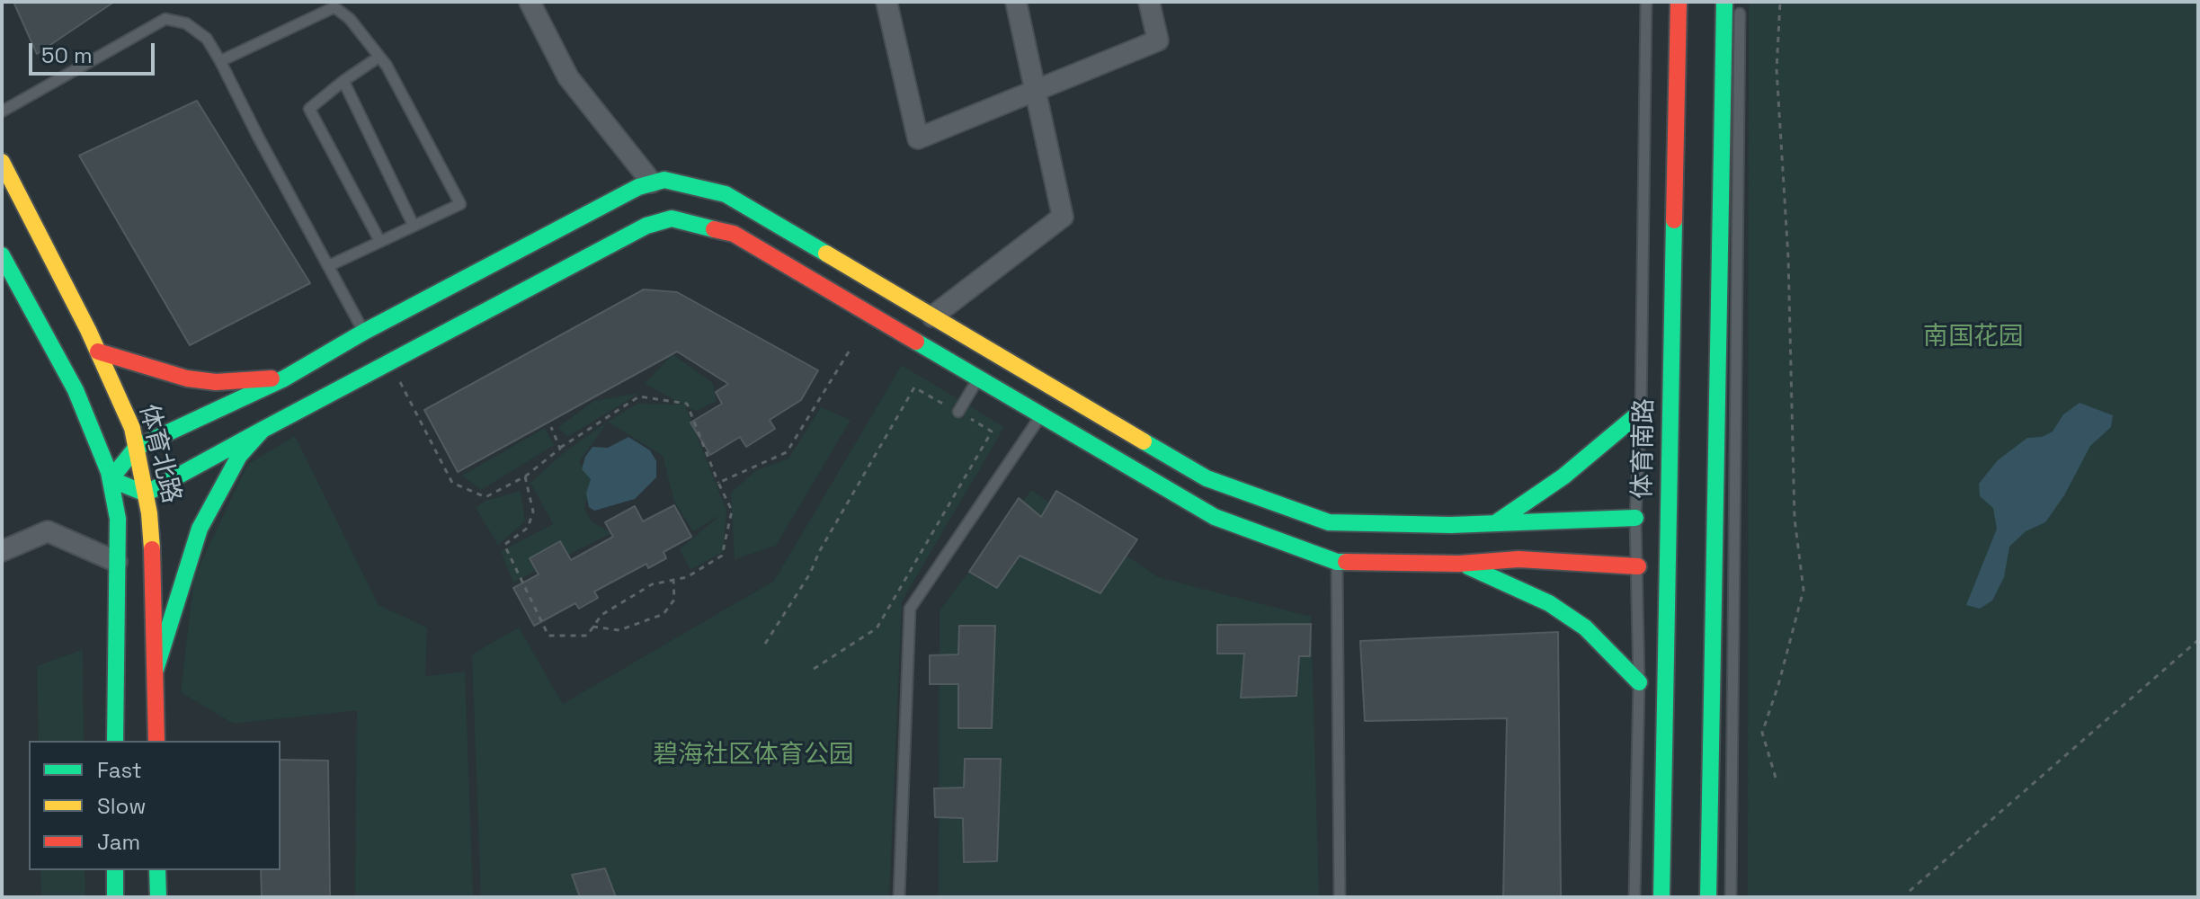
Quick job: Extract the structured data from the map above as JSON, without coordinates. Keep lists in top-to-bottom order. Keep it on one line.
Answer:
{"streets":{"street":["体育南路","体育北路"]},"parks":["南国花园","碧海社区体育公园"],"legend":["Fast","Slow","Jam"],"scale_bar":"50 m"}
